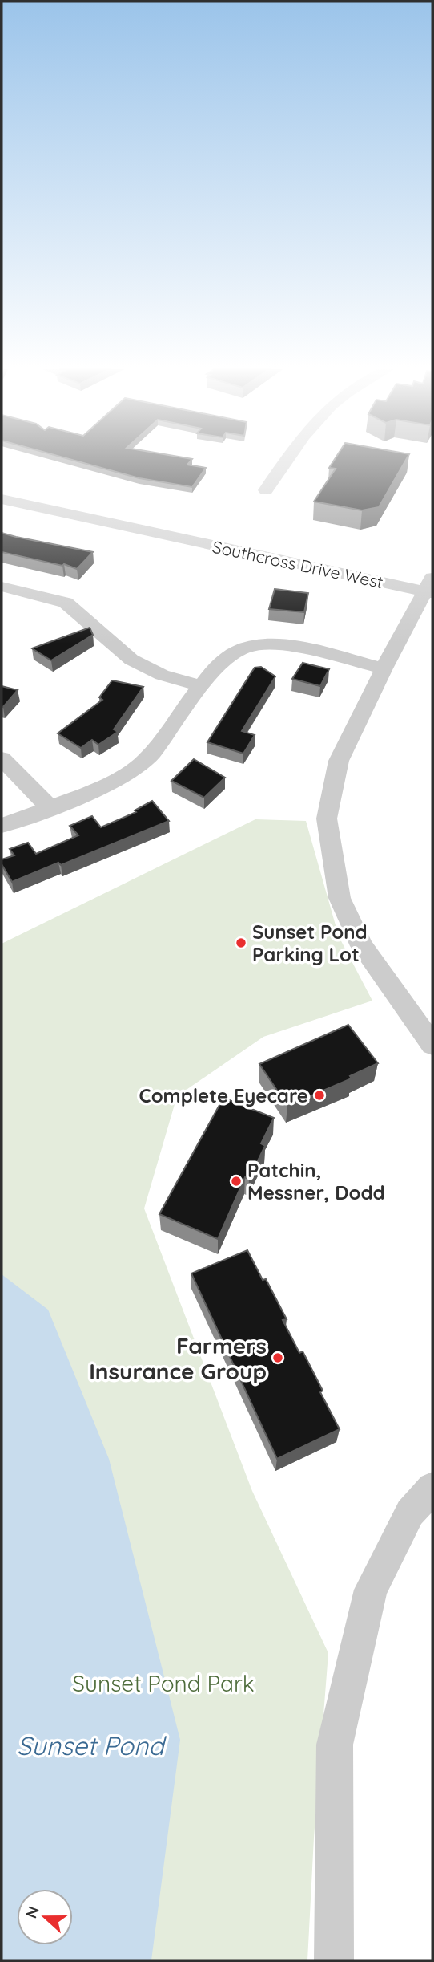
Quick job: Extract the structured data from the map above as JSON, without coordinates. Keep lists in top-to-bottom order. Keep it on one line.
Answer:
{"streets":{"street":["Southcross Drive West"]},"water":["Sunset Pond"],"parks":["Sunset Pond Park"],"places":["Sunset Pond Parking Lot","Complete Eyecare","Patchin, Messner, Dodd","Farmers Insurance Group"],"north":"left"}
